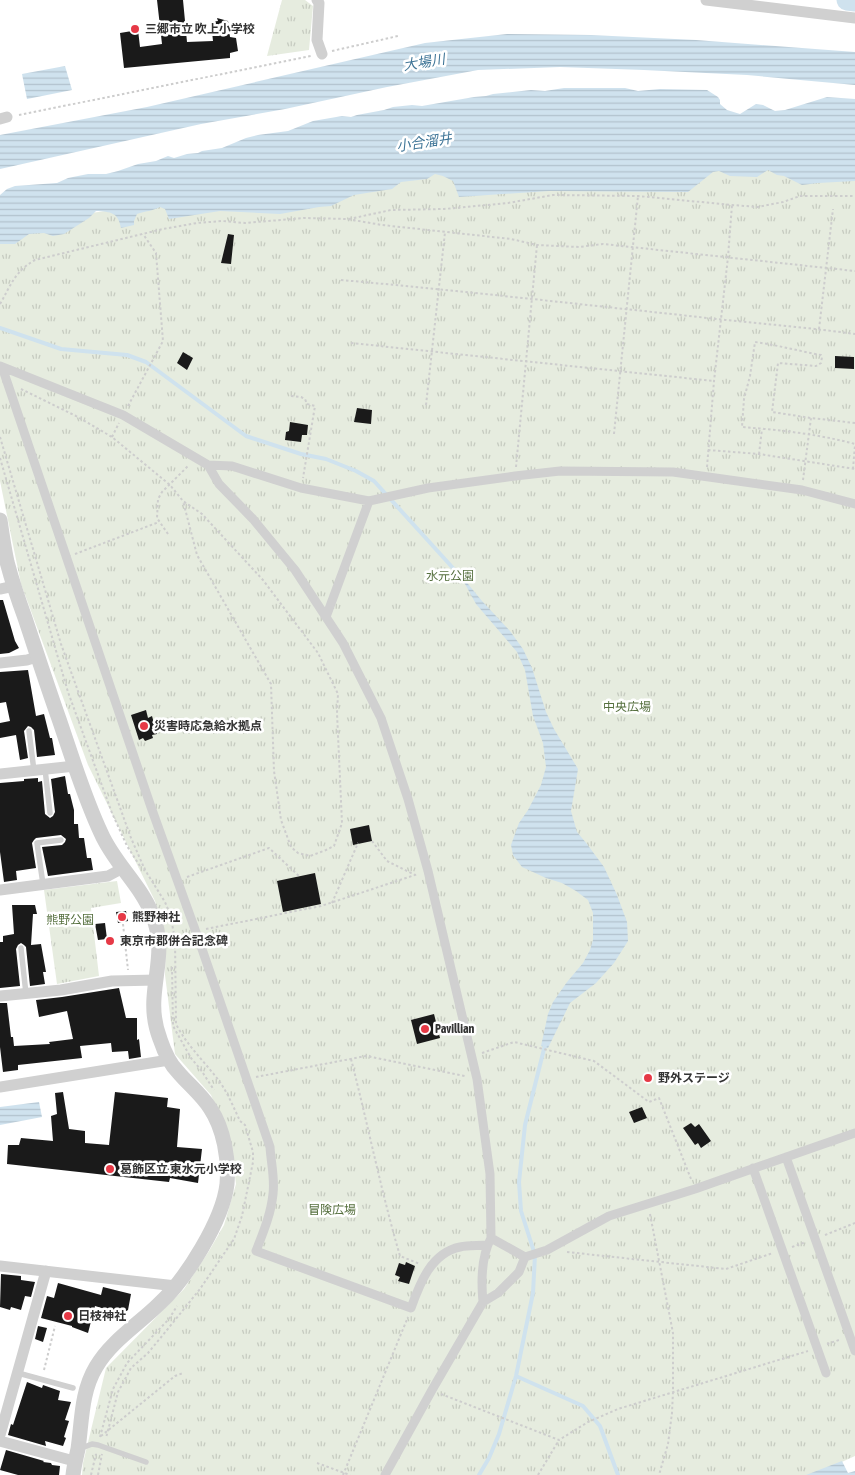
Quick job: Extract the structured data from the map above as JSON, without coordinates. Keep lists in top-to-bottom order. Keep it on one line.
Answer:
{"water":["大場川","小合溜井"],"parks":["水元公園","中央広場","熊野公園","冒険広場"],"places":["三郷市立 吹上小学校","災害時応急給水拠点","熊野神社","東京市郡併合記念碑","Pavillian","野外ステージ","葛飾区立 東水元小学校","日枝神社"]}
